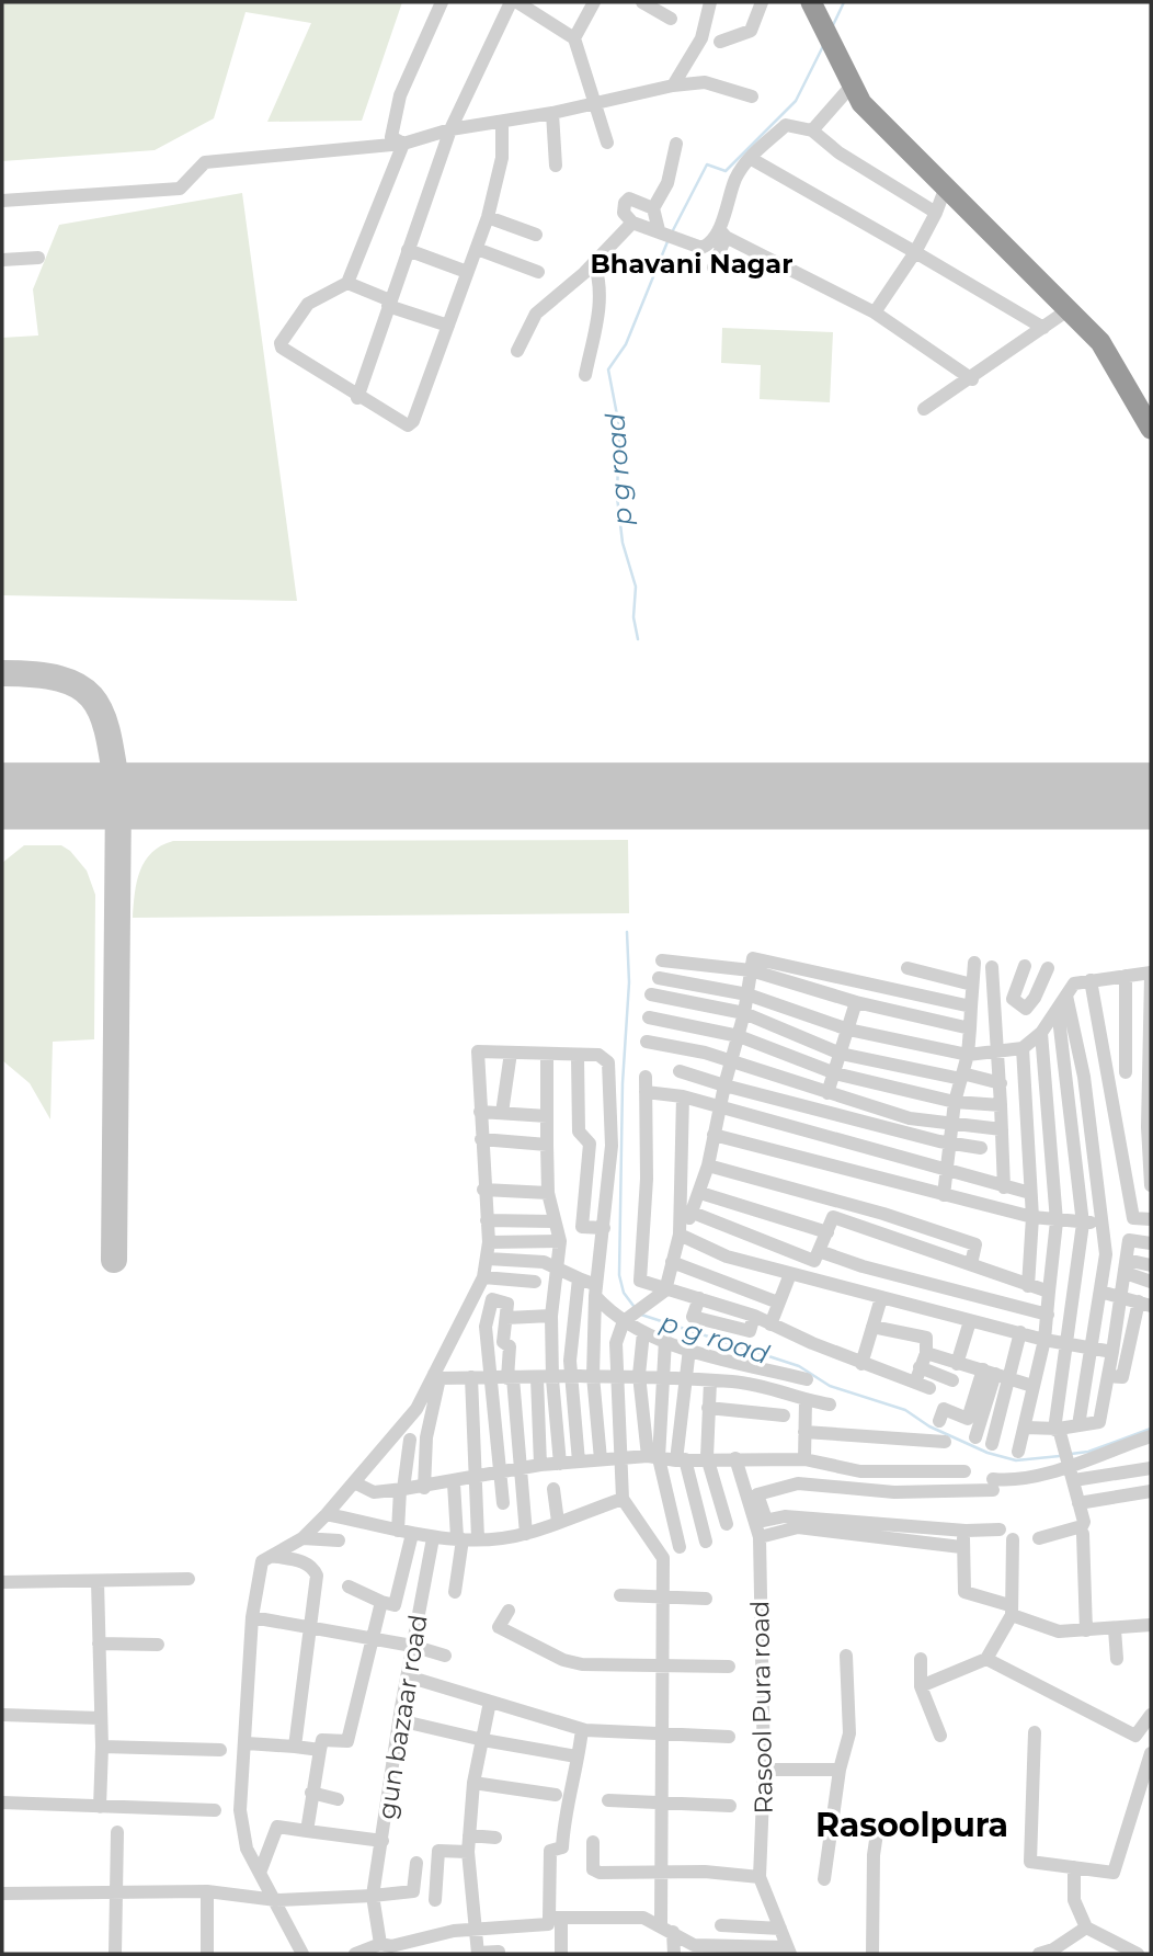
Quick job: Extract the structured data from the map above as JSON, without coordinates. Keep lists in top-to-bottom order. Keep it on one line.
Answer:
{"streets":{"street":["Rasool Pura road","gun bazaar road"]},"districts":["Bhavani Nagar","Rasoolpura"],"water":["p g road"]}
